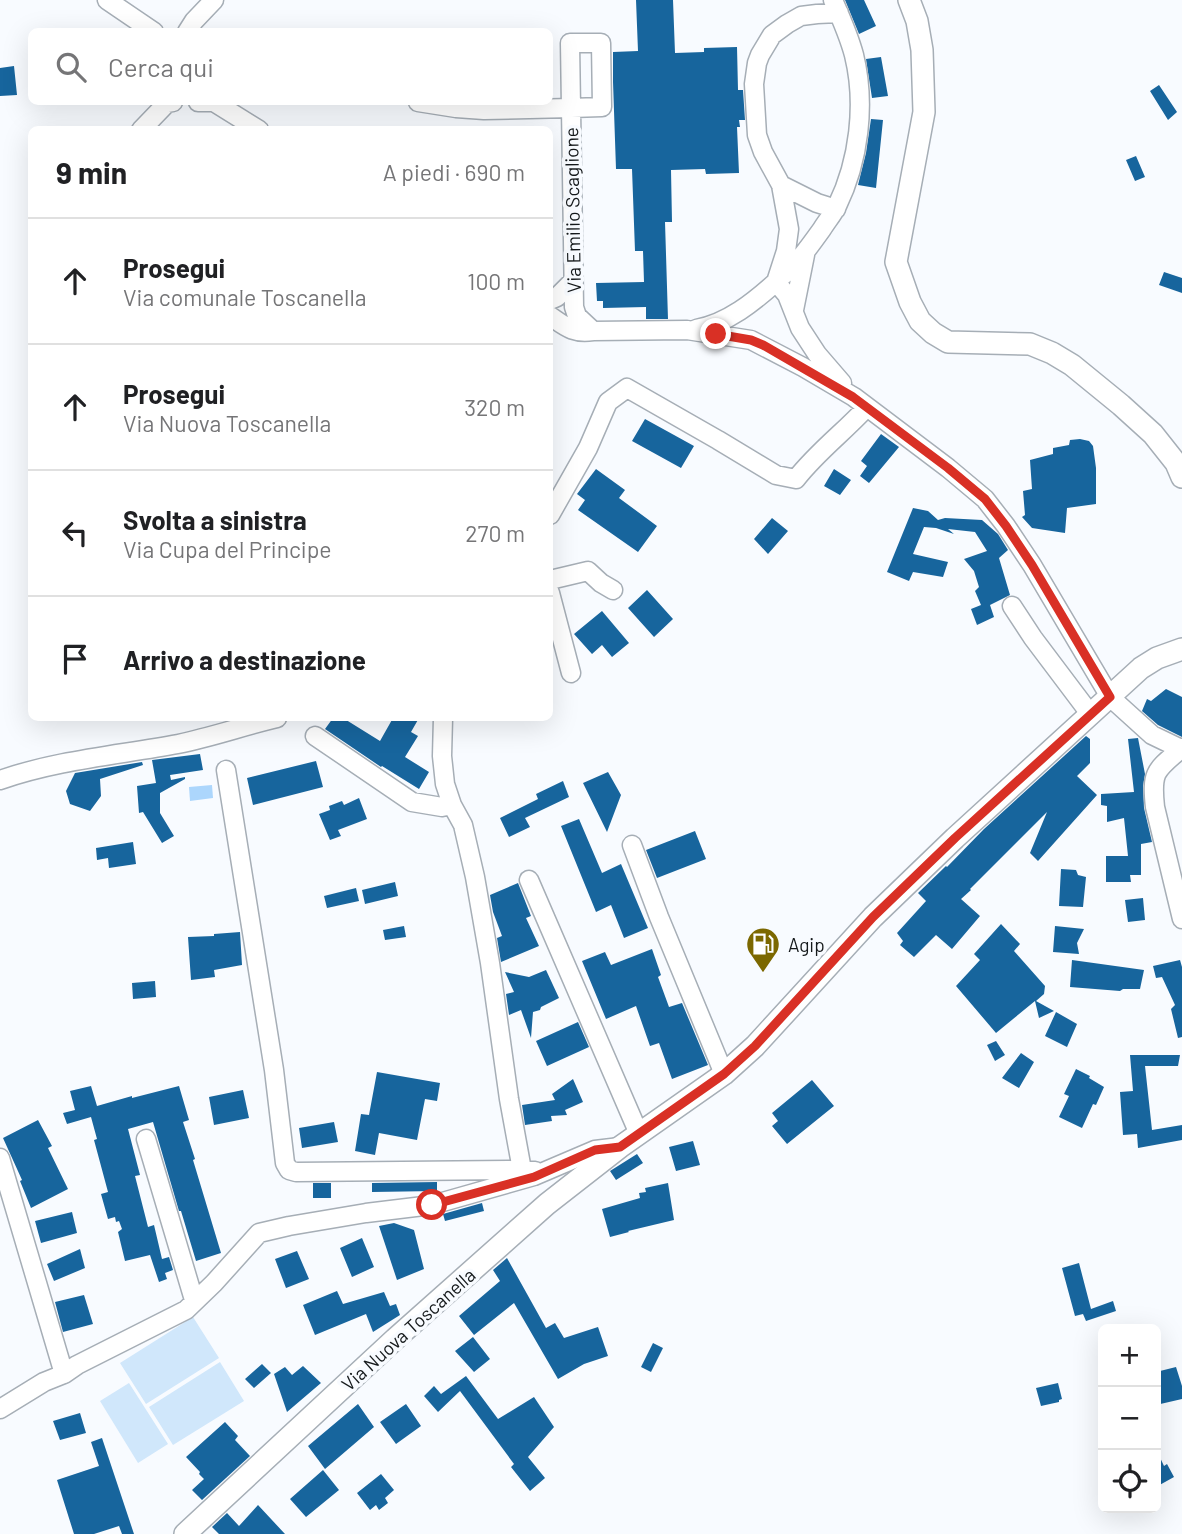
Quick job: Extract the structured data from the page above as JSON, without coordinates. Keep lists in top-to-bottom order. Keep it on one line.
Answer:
{"streets":{"main road":["Via Nuova Toscanella"],"street":["Via Emilio Scaglione"]},"places":{"fuel station":["Agip"]},"page":{"search":"Cerca qui","heading":["9 min","A piedi · 690 m"],"list":[["Prosegui","Via comunale Toscanella","100 m"],["Prosegui","Via Nuova Toscanella","320 m"],["Svolta a sinistra","Via Cupa del Principe","270 m"],"Arrivo a destinazione"],"map_buttons":["+","−"]}}
